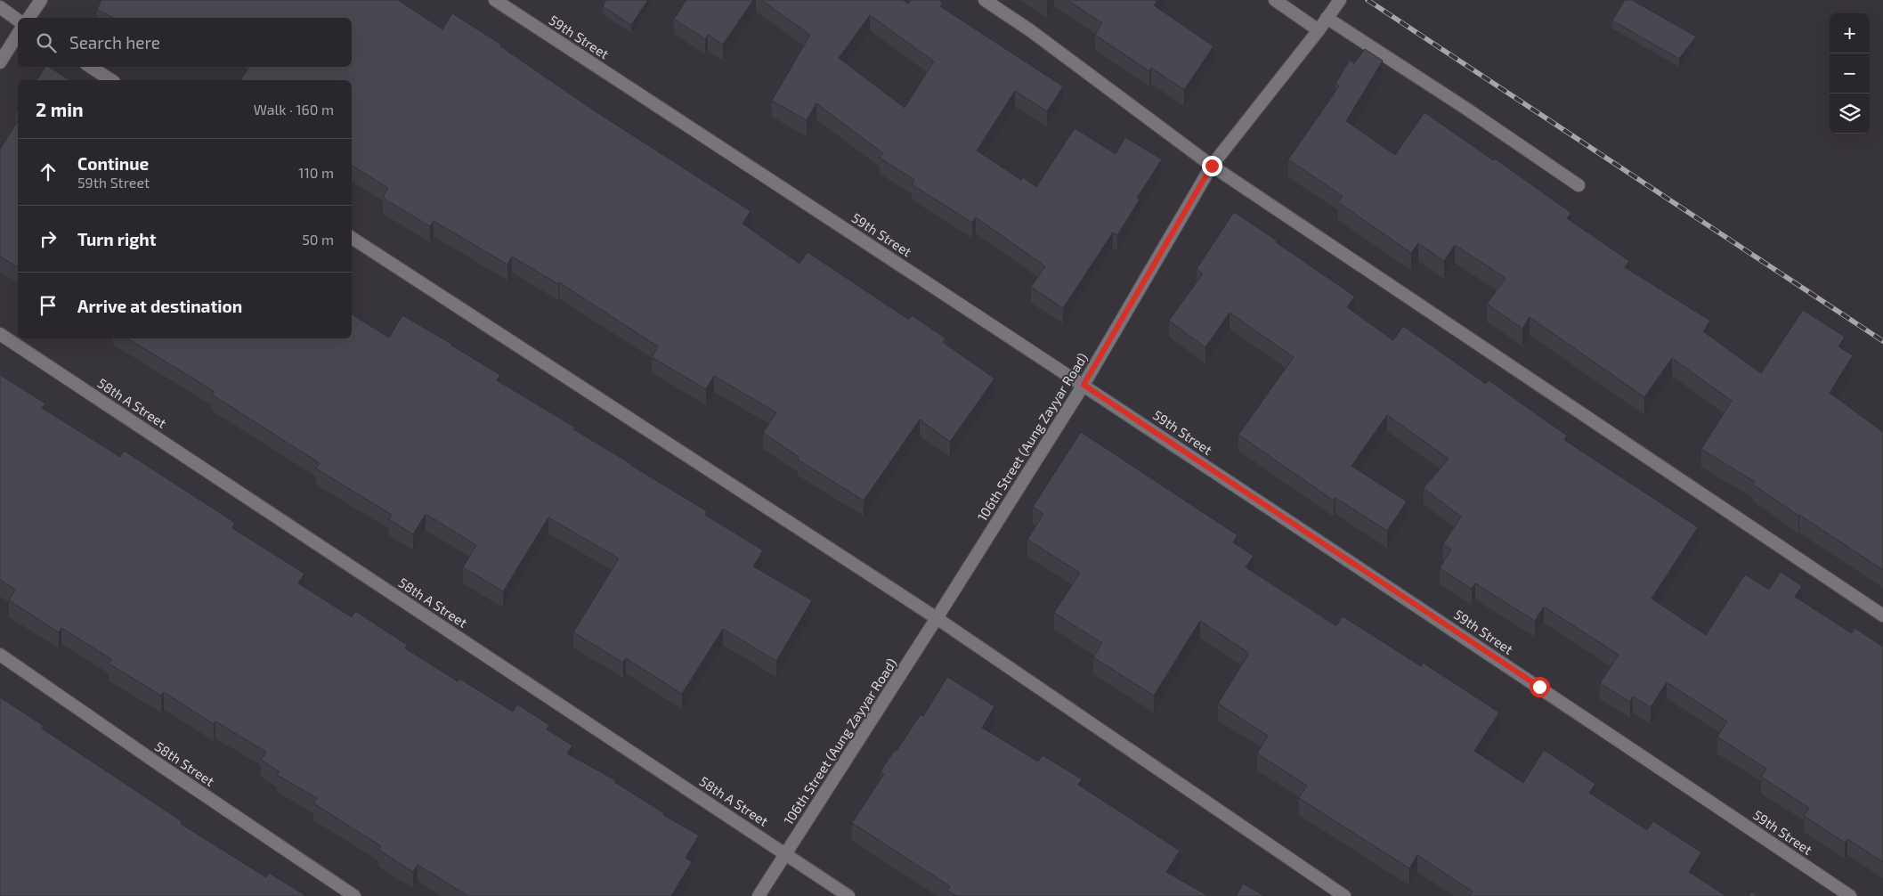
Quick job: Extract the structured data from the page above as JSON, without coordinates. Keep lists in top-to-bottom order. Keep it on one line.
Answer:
{"streets":{"street":["59th Street","58th A Street","106th Street (Aung Zayyar Road)","58th Street"]},"crossings":[["59th Street","106th Street (Aung Zayyar Road)"],["58th A Street","106th Street (Aung Zayyar Road)"]],"page":{"map_buttons":["+","−"],"search":"Search here","heading":["2 min","Walk · 160 m"],"list":[["Continue","59th Street","110 m"],["Turn right","50 m"],"Arrive at destination"]}}
